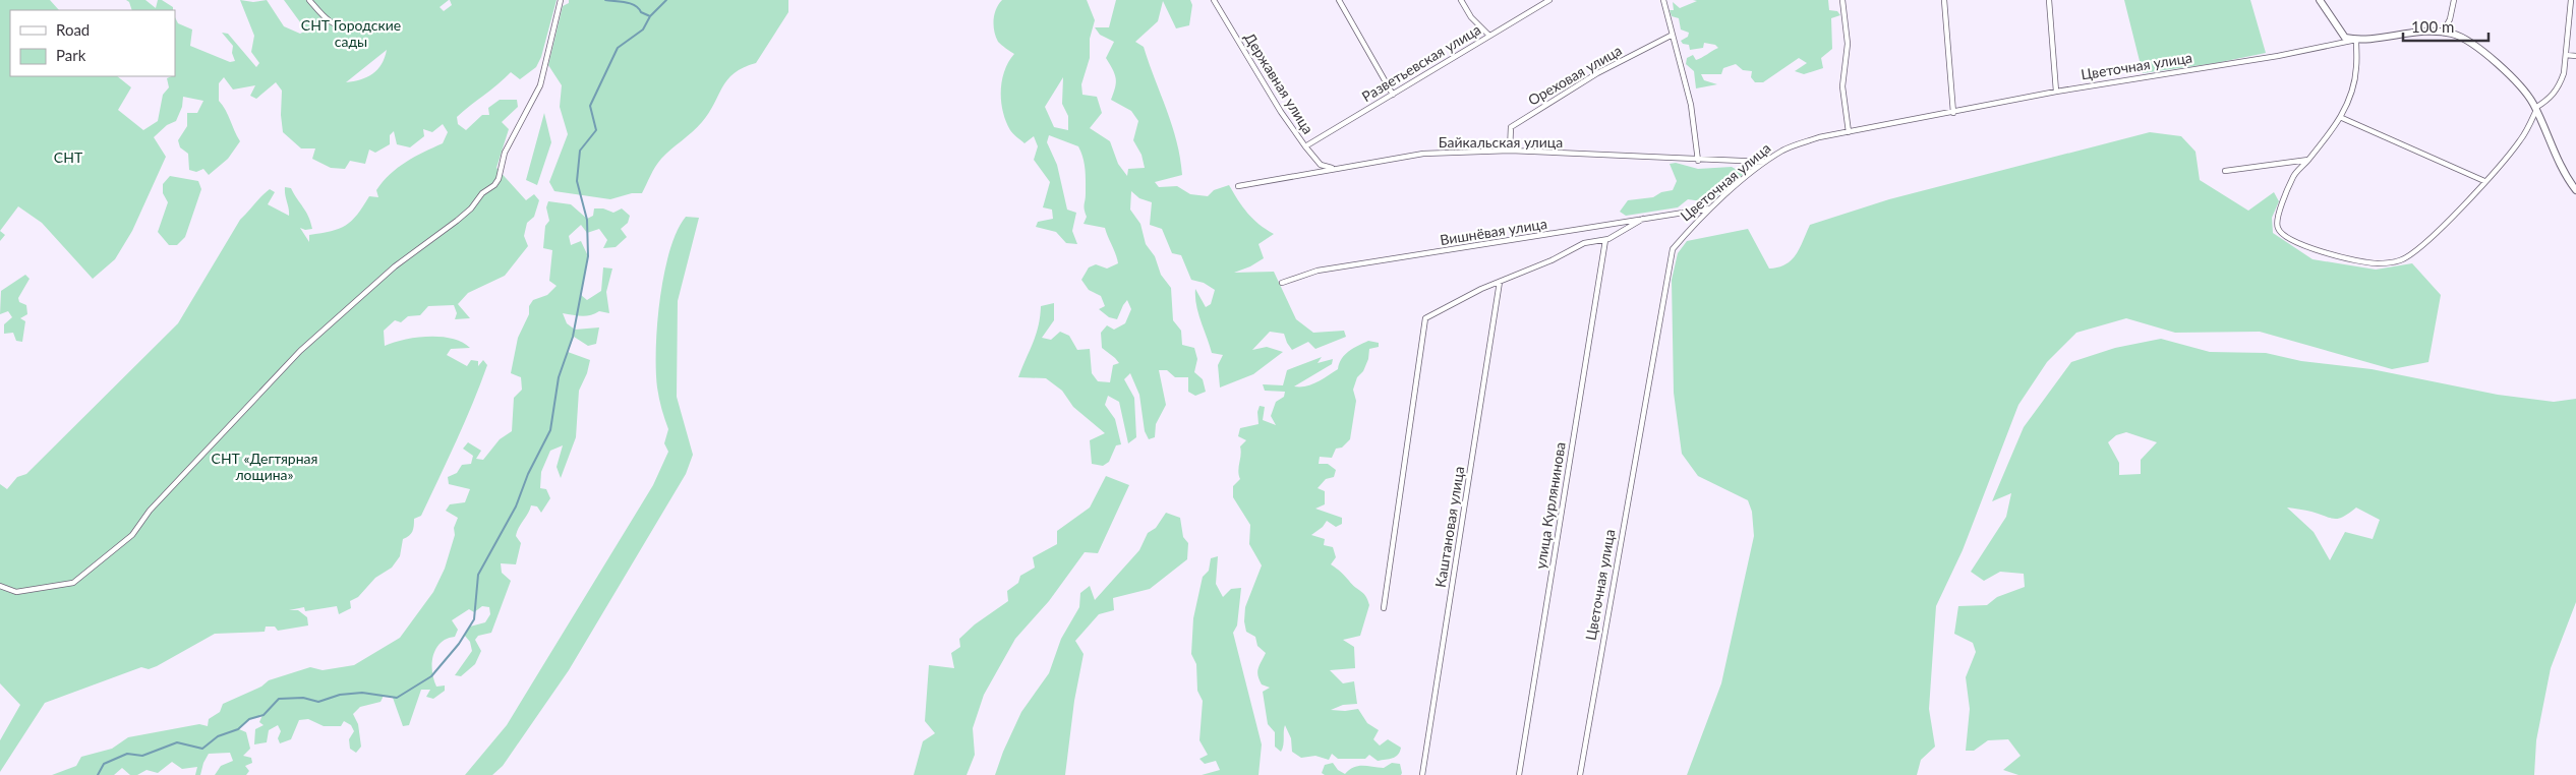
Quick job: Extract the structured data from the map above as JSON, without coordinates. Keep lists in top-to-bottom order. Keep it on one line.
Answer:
{"streets":{"street":["Разветьевская улица","Цветочная улица","Ореховая улица","Державная улица","Байкальская улица","Вишнёвая улица","улица Курлянинова","Каштановая улица"]},"crossings":[["Разветьевская улица","Державная улица"],["Цветочная улица","Байкальская улица"],["Цветочная улица","Вишнёвая улица"],["Ореховая улица","Байкальская улица"],["Державная улица","Байкальская улица"]],"parks":["СНТ Городские сады","СНТ","СНТ «Дегтярная лощина»"],"legend":["Road","Park"],"scale_bar":"100 m"}
